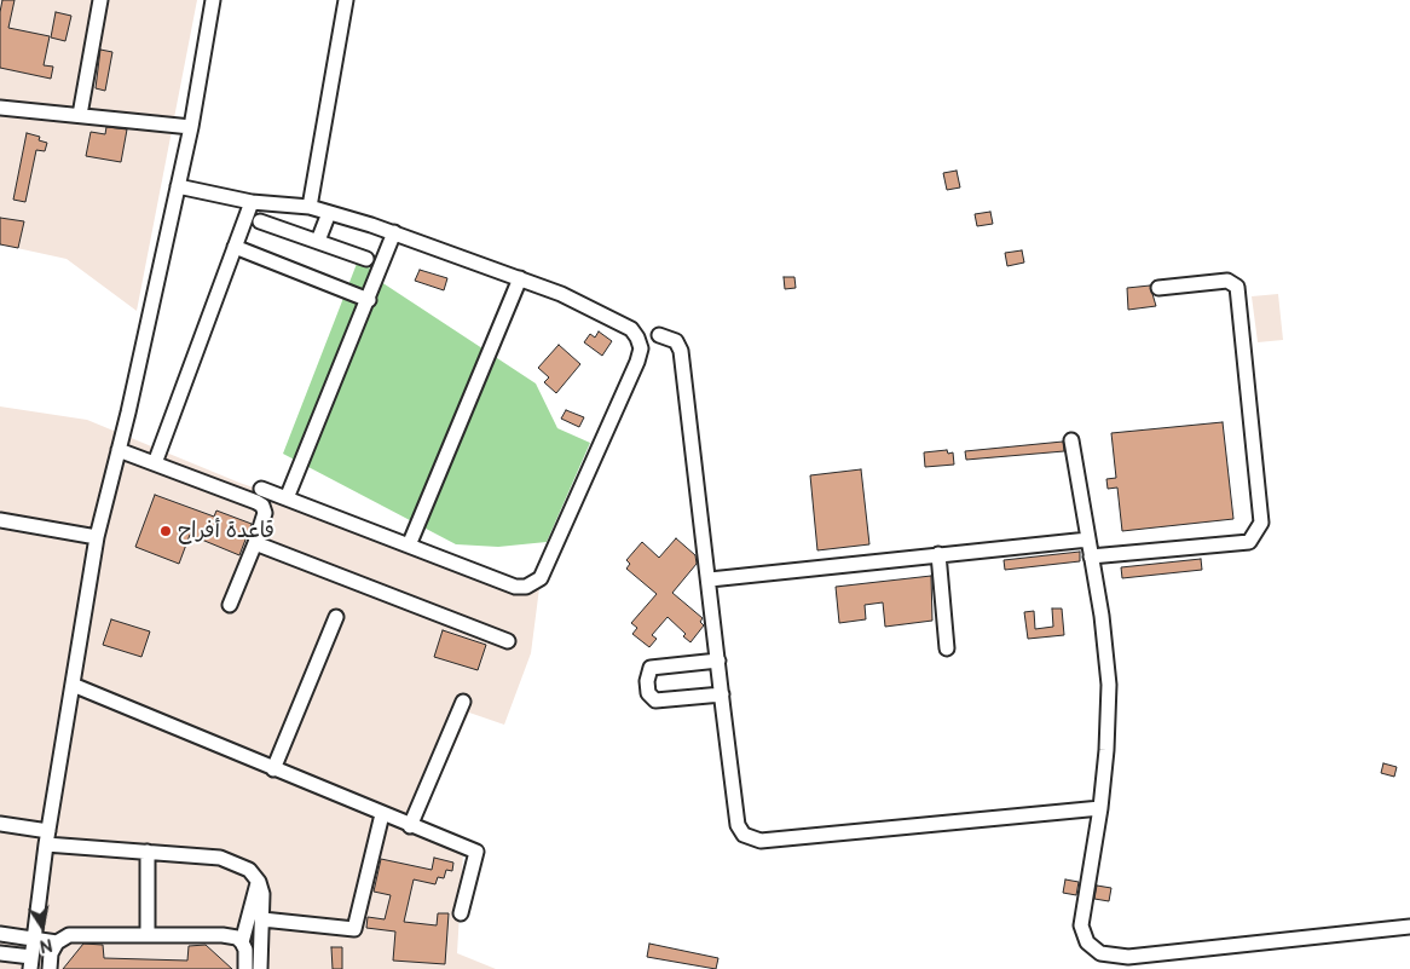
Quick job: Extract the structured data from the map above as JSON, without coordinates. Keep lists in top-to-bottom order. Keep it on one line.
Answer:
{"places":["قاعدة أفراح"],"north":"bottom"}
